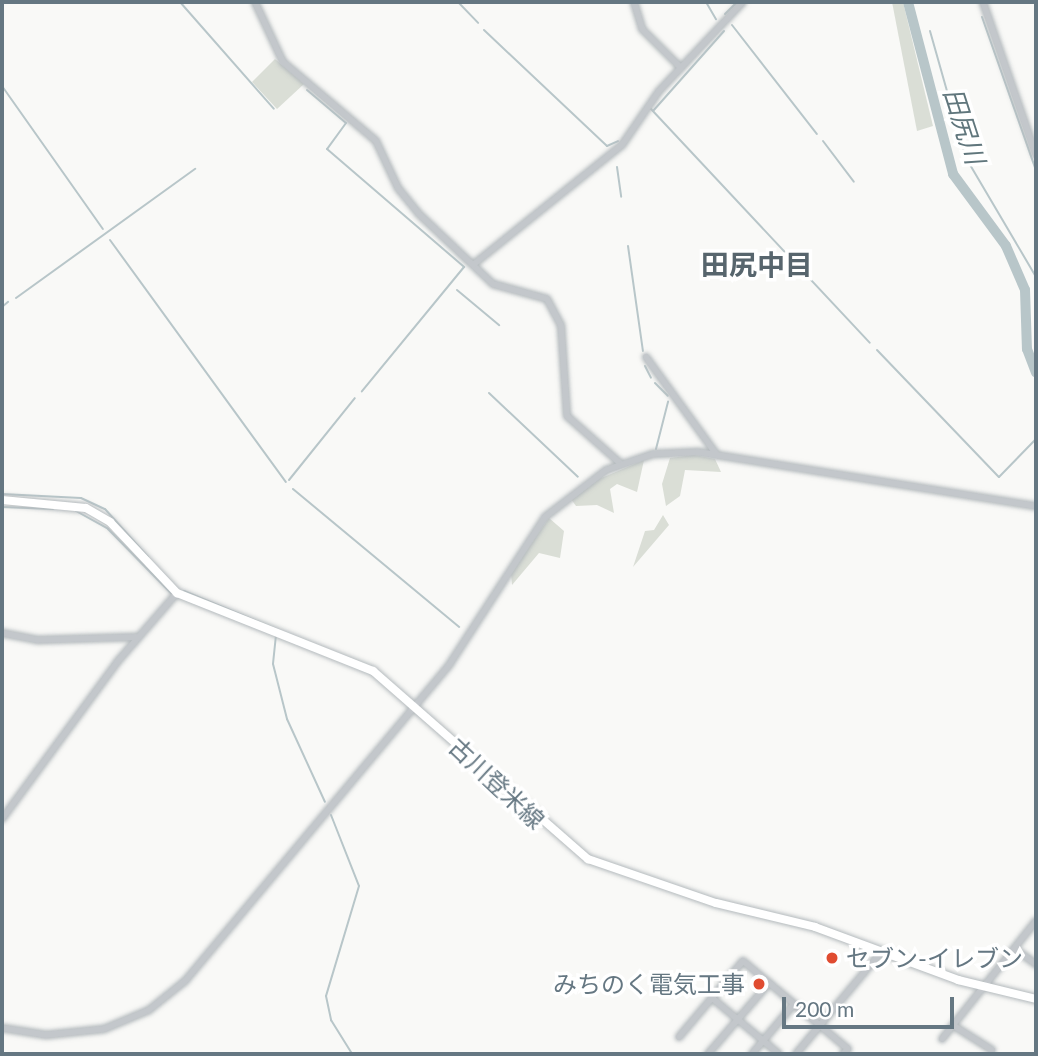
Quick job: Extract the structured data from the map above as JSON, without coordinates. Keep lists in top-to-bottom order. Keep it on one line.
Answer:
{"streets":{"main road":["古川登米線"]},"districts":["田尻中目"],"water":["田尻川"],"places":["セブン-イレブン","みちのく電気工事"],"scale_bar":"200 m"}
